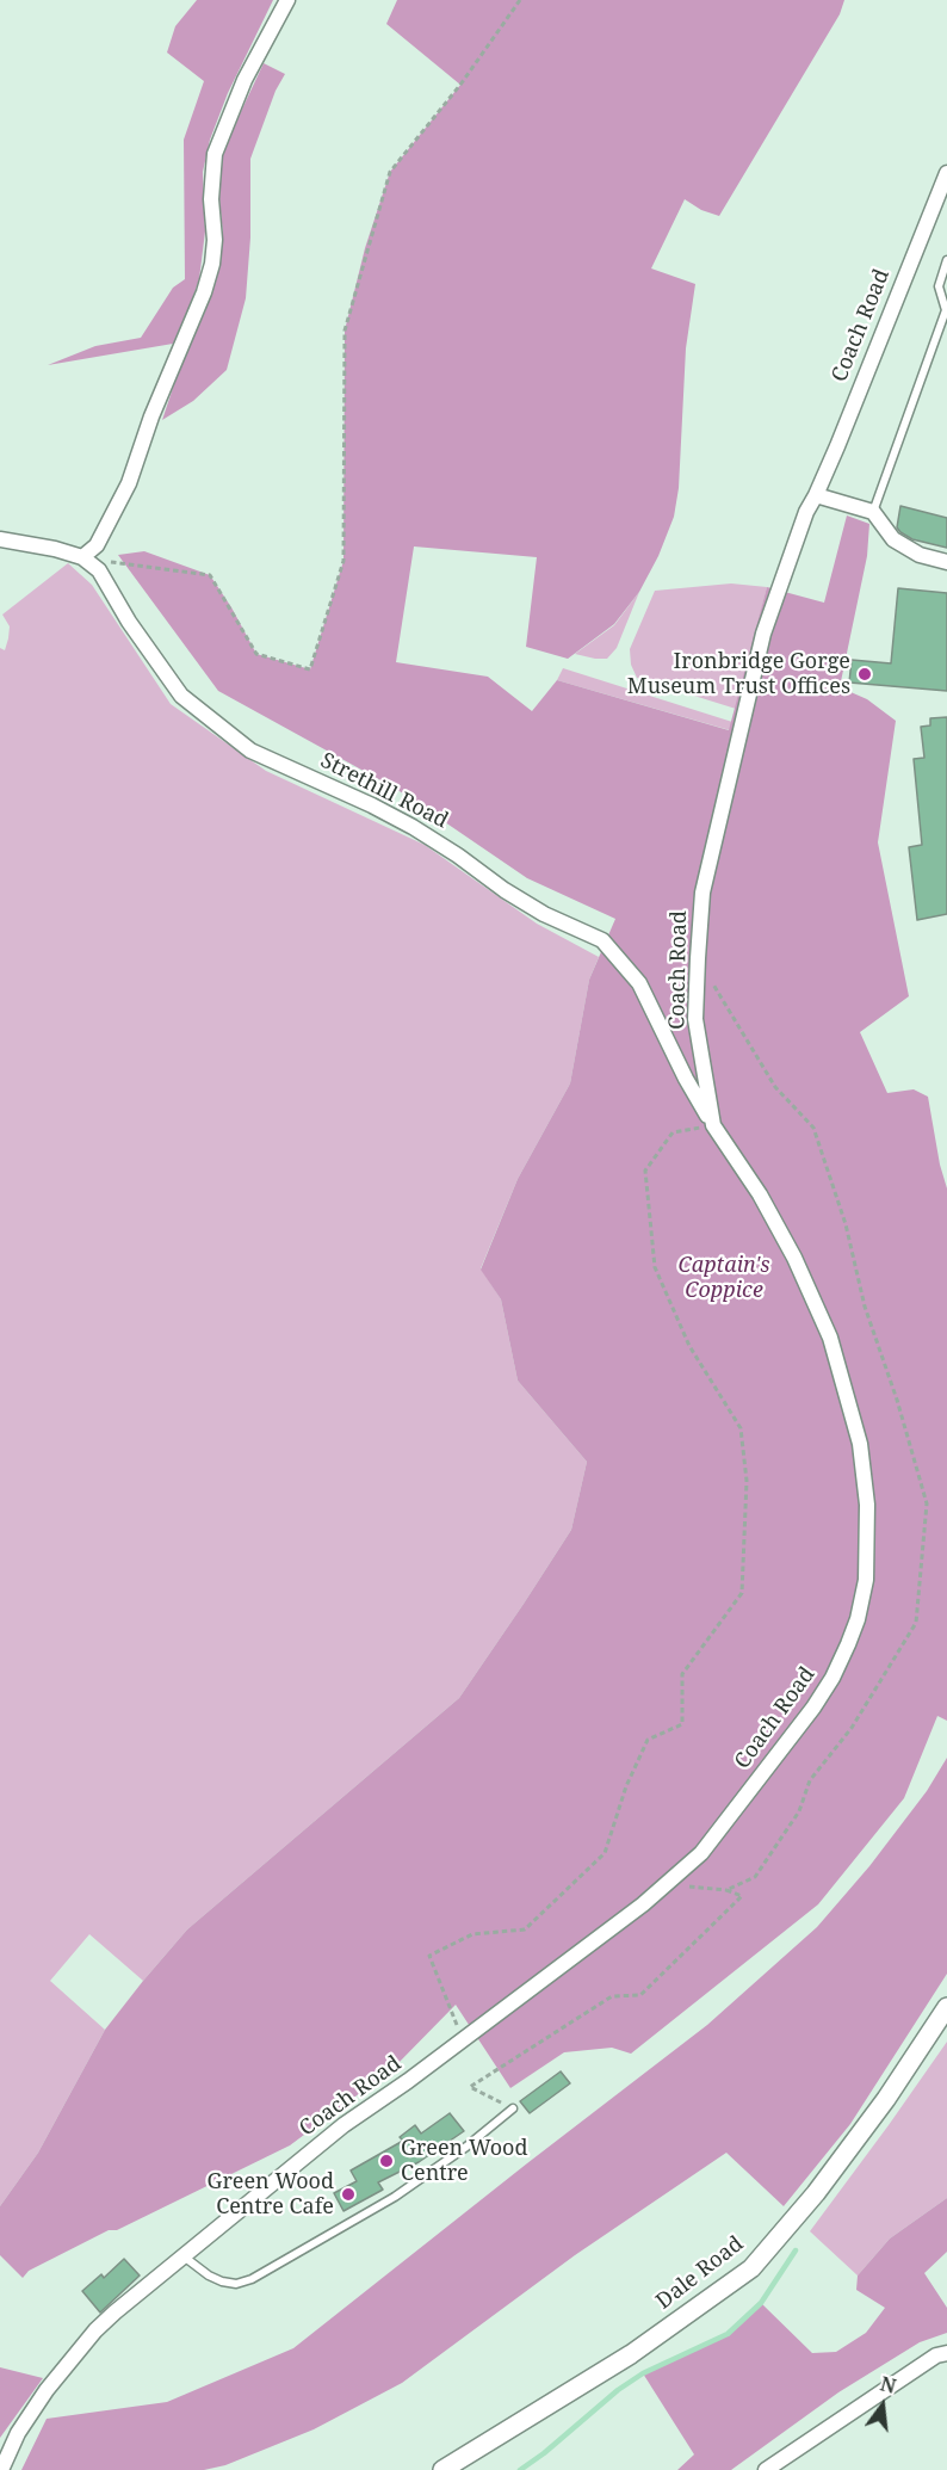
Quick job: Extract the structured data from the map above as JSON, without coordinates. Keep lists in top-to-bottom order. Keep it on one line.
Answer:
{"streets":{"street":["Coach Road","Strethill Road","Dale Road"]},"crossings":[["Coach Road","Strethill Road"]],"parks":["Captain's Coppice"],"places":["Ironbridge Gorge Museum Trust Offices","Green Wood Centre","Green Wood Centre Cafe"],"north":"top"}
